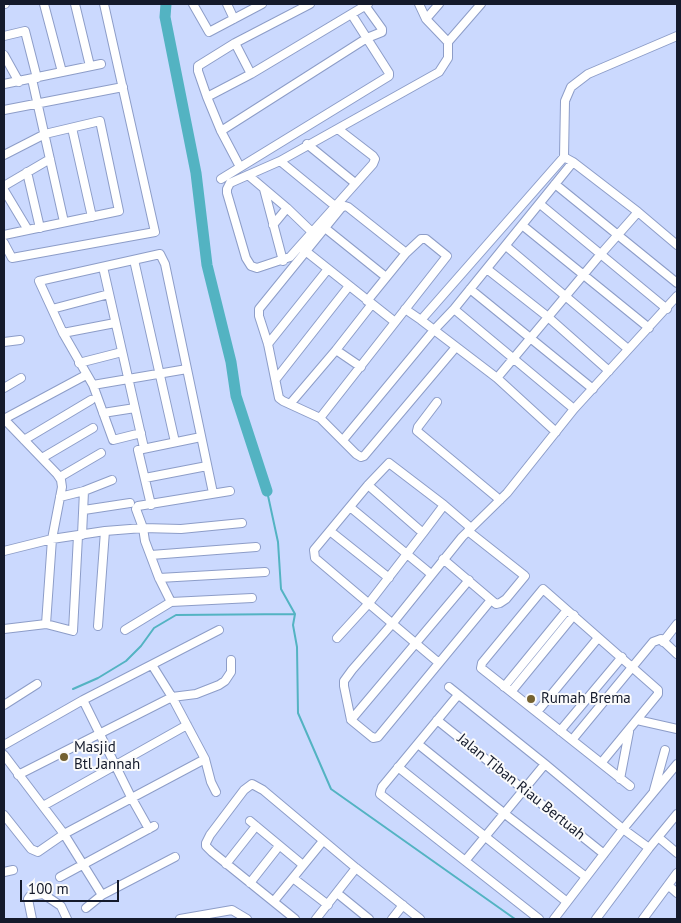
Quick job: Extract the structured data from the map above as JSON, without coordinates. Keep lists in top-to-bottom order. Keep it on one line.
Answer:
{"streets":{"street":["Jalan Tiban Riau Bertuah"]},"places":["Rumah Brema","Masjid Btl Jannah"],"scale_bar":"100 m"}
